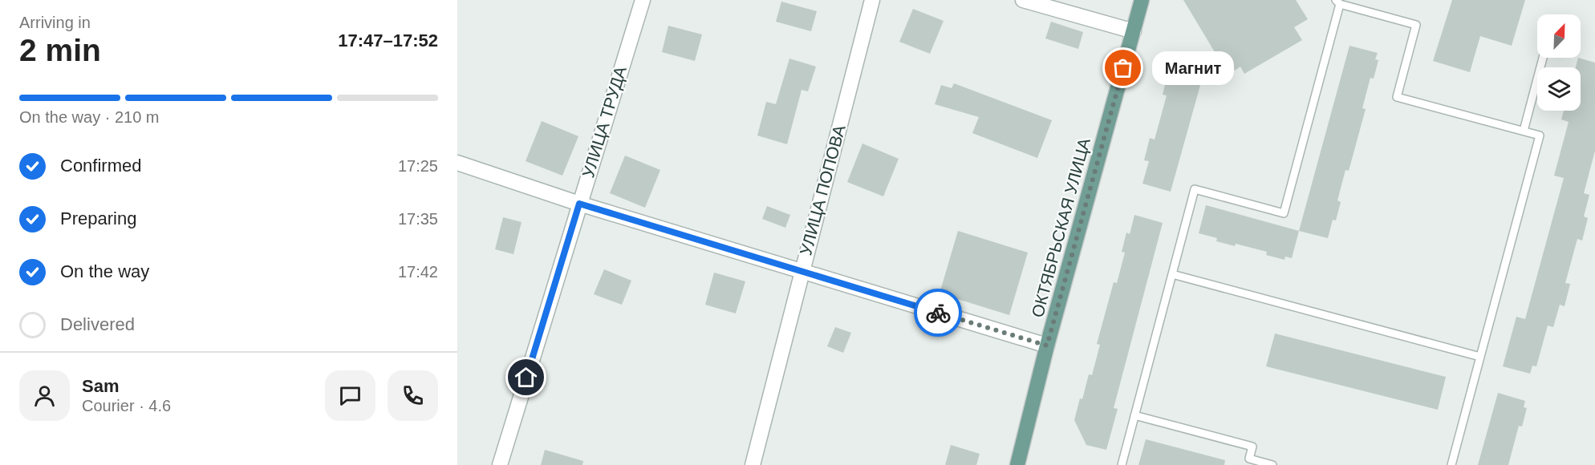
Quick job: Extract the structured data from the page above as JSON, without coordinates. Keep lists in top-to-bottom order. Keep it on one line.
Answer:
{"streets":{"main road":["ОКТЯБРЬСКАЯ УЛИЦА"],"street":["УЛИЦА ТРУДА","УЛИЦА ПОПОВА"]},"places":["Магнит"],"north":"top right","page":{"heading":["2 min","Arriving in","17:47–17:52"],"panel":["Sam","Courier · 4.6"],"bubble":"Магнит","bar":"On the way · 210 m","list":[["Confirmed","17:25"],["Preparing","17:35"],["On the way","17:42"],"Delivered"]}}
